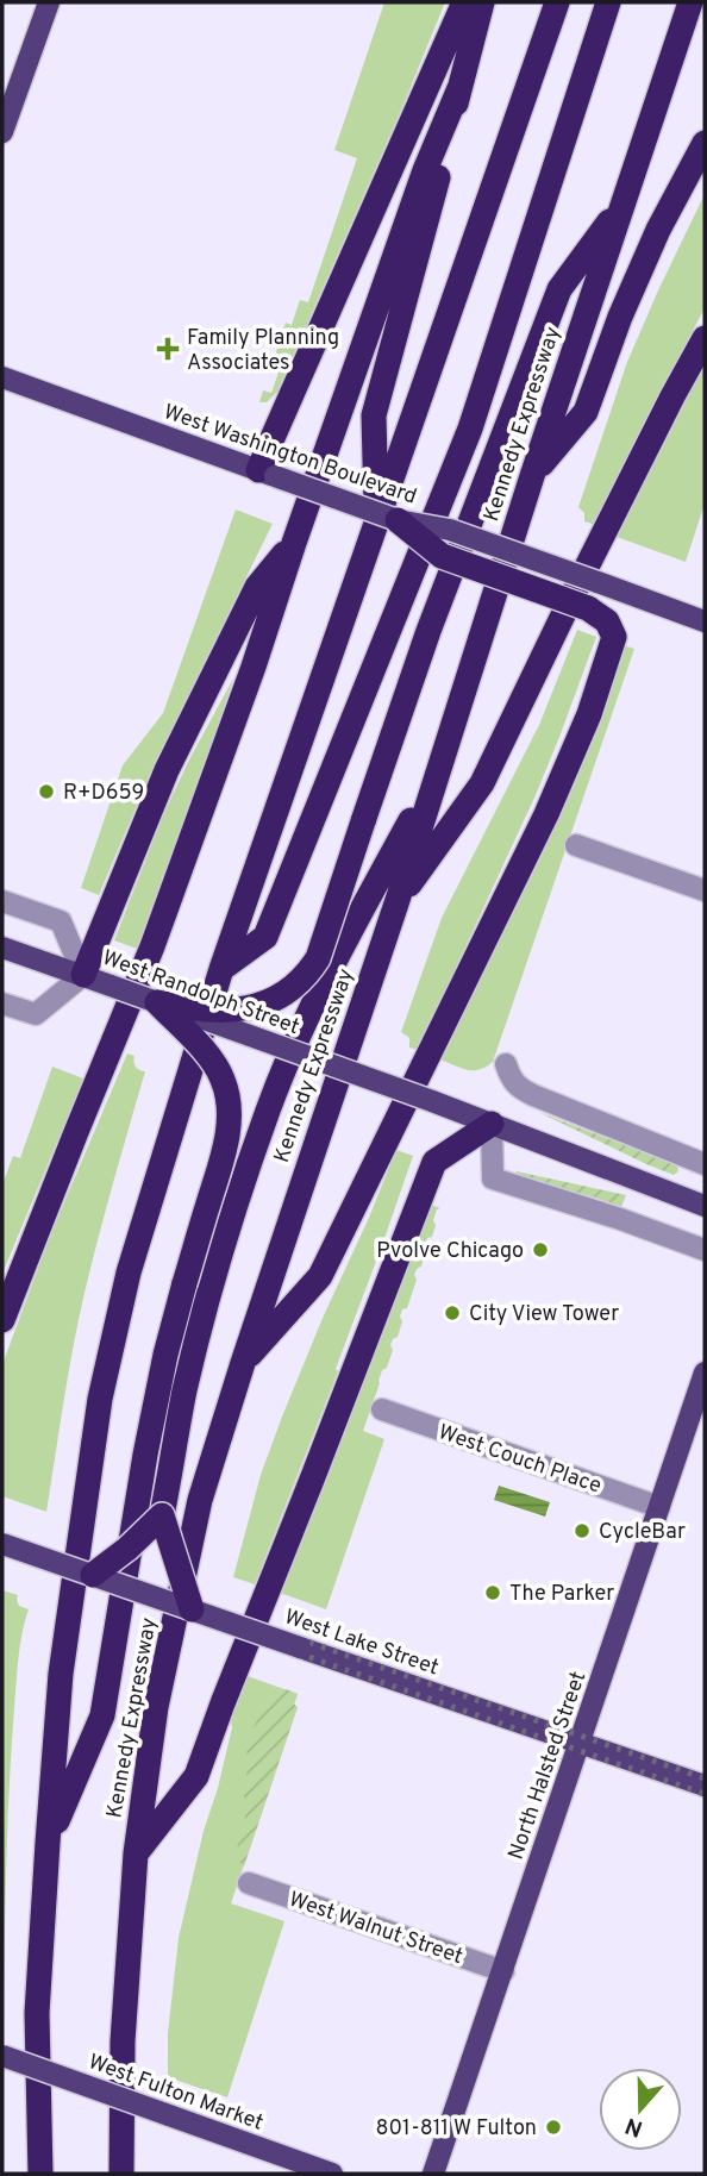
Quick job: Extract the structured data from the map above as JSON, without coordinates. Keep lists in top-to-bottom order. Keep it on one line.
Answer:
{"streets":{"highway":["Kennedy Expressway"],"main road":["West Washington Boulevard","West Randolph Street","West Lake Street","North Halsted Street","West Fulton Market"],"street":["West Couch Place","West Walnut Street"]},"crossings":[["West Couch Place","North Halsted Street"],["West Lake Street","North Halsted Street"],["North Halsted Street","West Walnut Street"]],"places":{"health":["Family Planning Associates"],"other":["R+D659","Pvolve Chicago","City View Tower","CycleBar","The Parker","801-811 W Fulton"]},"north":"bottom"}
